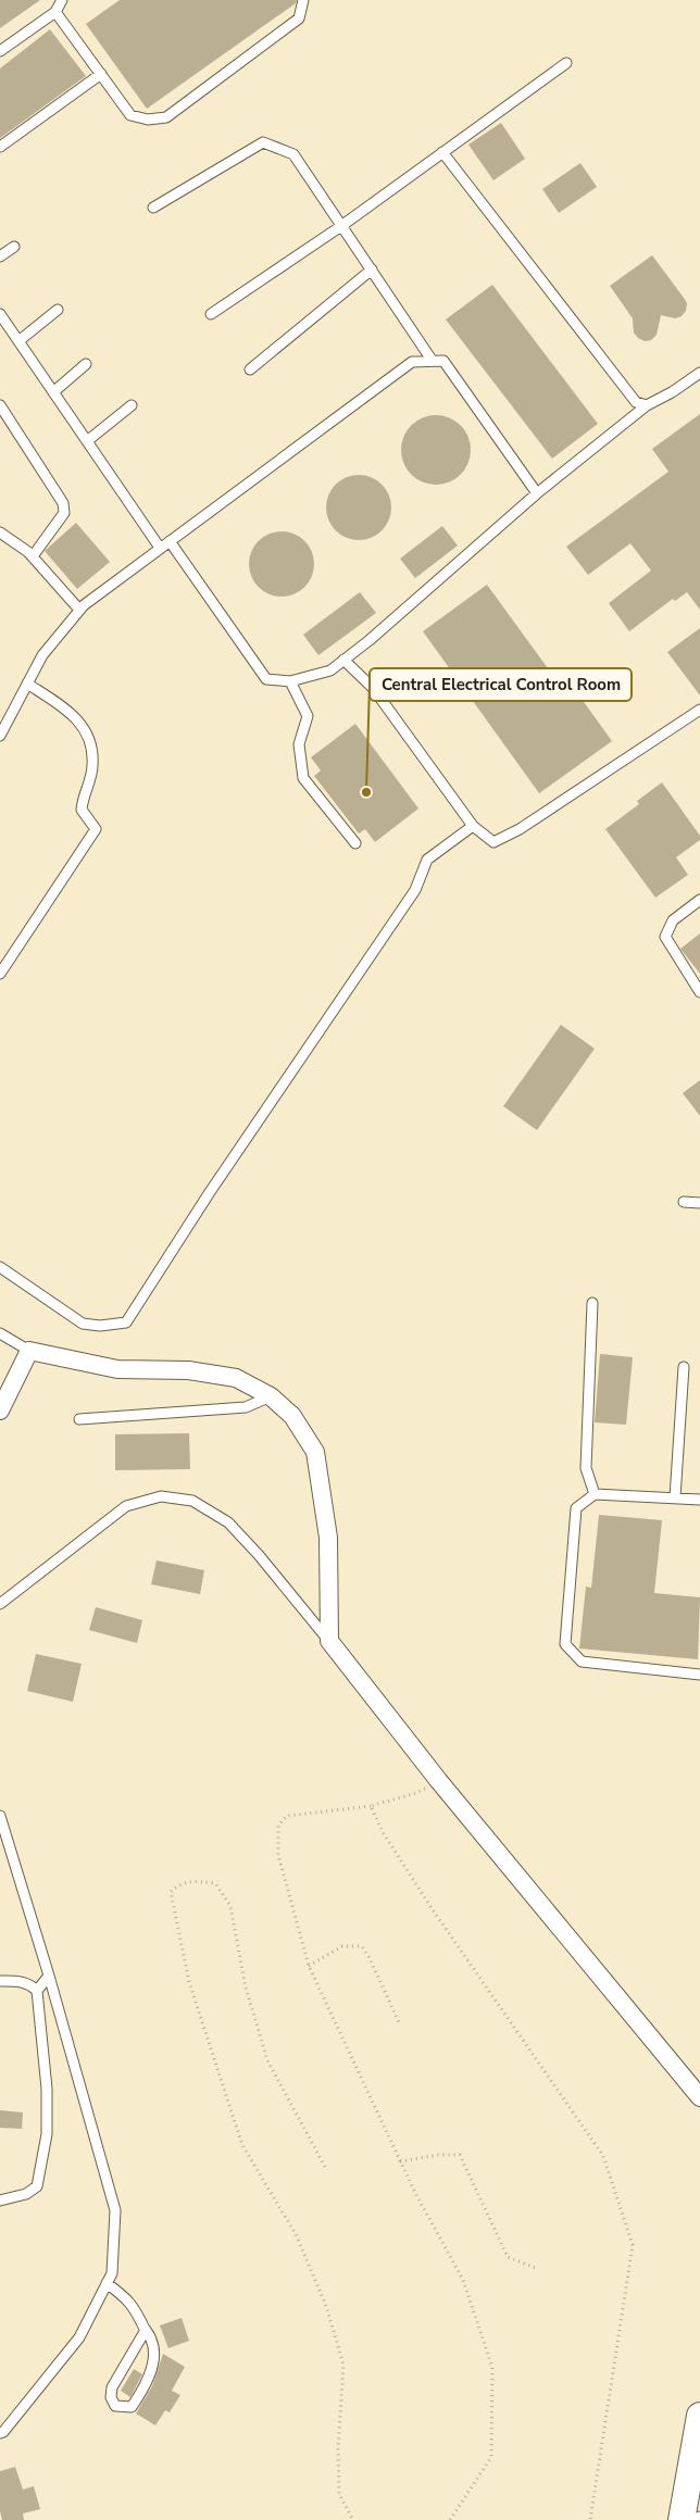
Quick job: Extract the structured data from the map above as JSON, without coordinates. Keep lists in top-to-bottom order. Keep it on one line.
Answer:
{"places":["Central Electrical Control Room"]}
